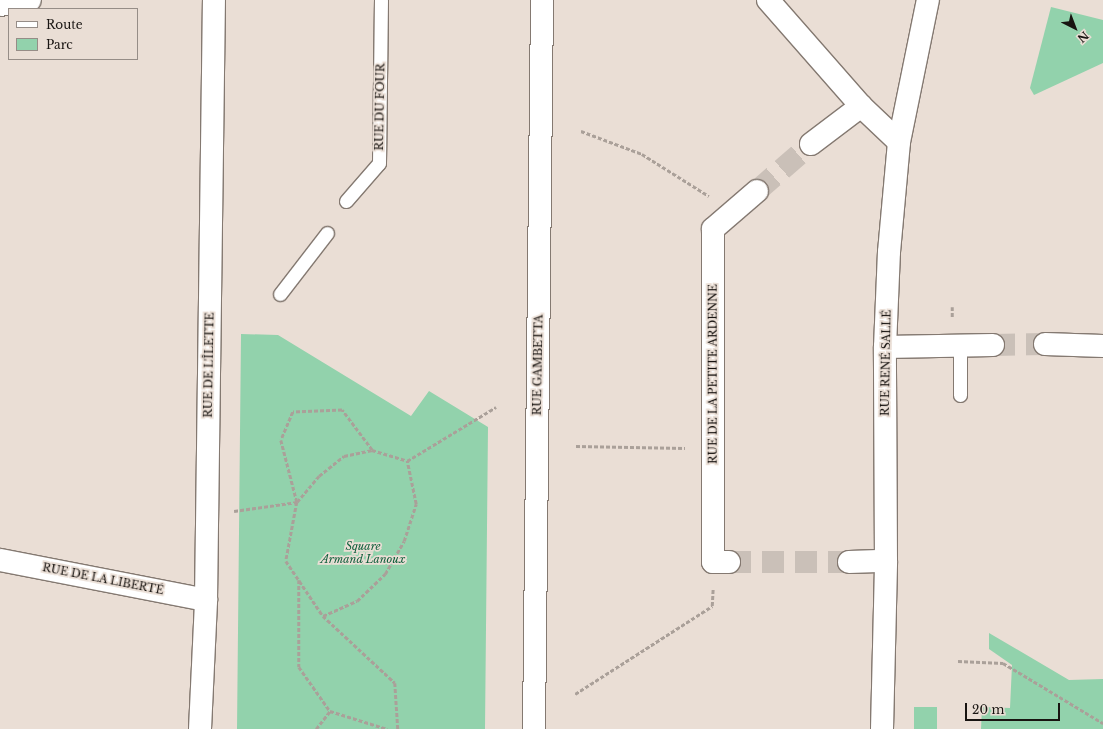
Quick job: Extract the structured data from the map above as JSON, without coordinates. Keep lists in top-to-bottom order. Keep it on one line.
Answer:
{"streets":{"street":["RUE RENÉ SALLÉ","RUE DE L'ÎLETTE","RUE GAMBETTA","RUE DE LA PETITE ARDENNE","RUE DE LA LIBERTÉ"],"lane":["RUE DU FOUR"]},"crossings":[["RUE DE L'ÎLETTE","RUE DE LA LIBERTÉ"]],"parks":["Square Armand Lanoux"],"legend":["Route","Parc"],"scale_bar":"20 m","north":"bottom right"}
